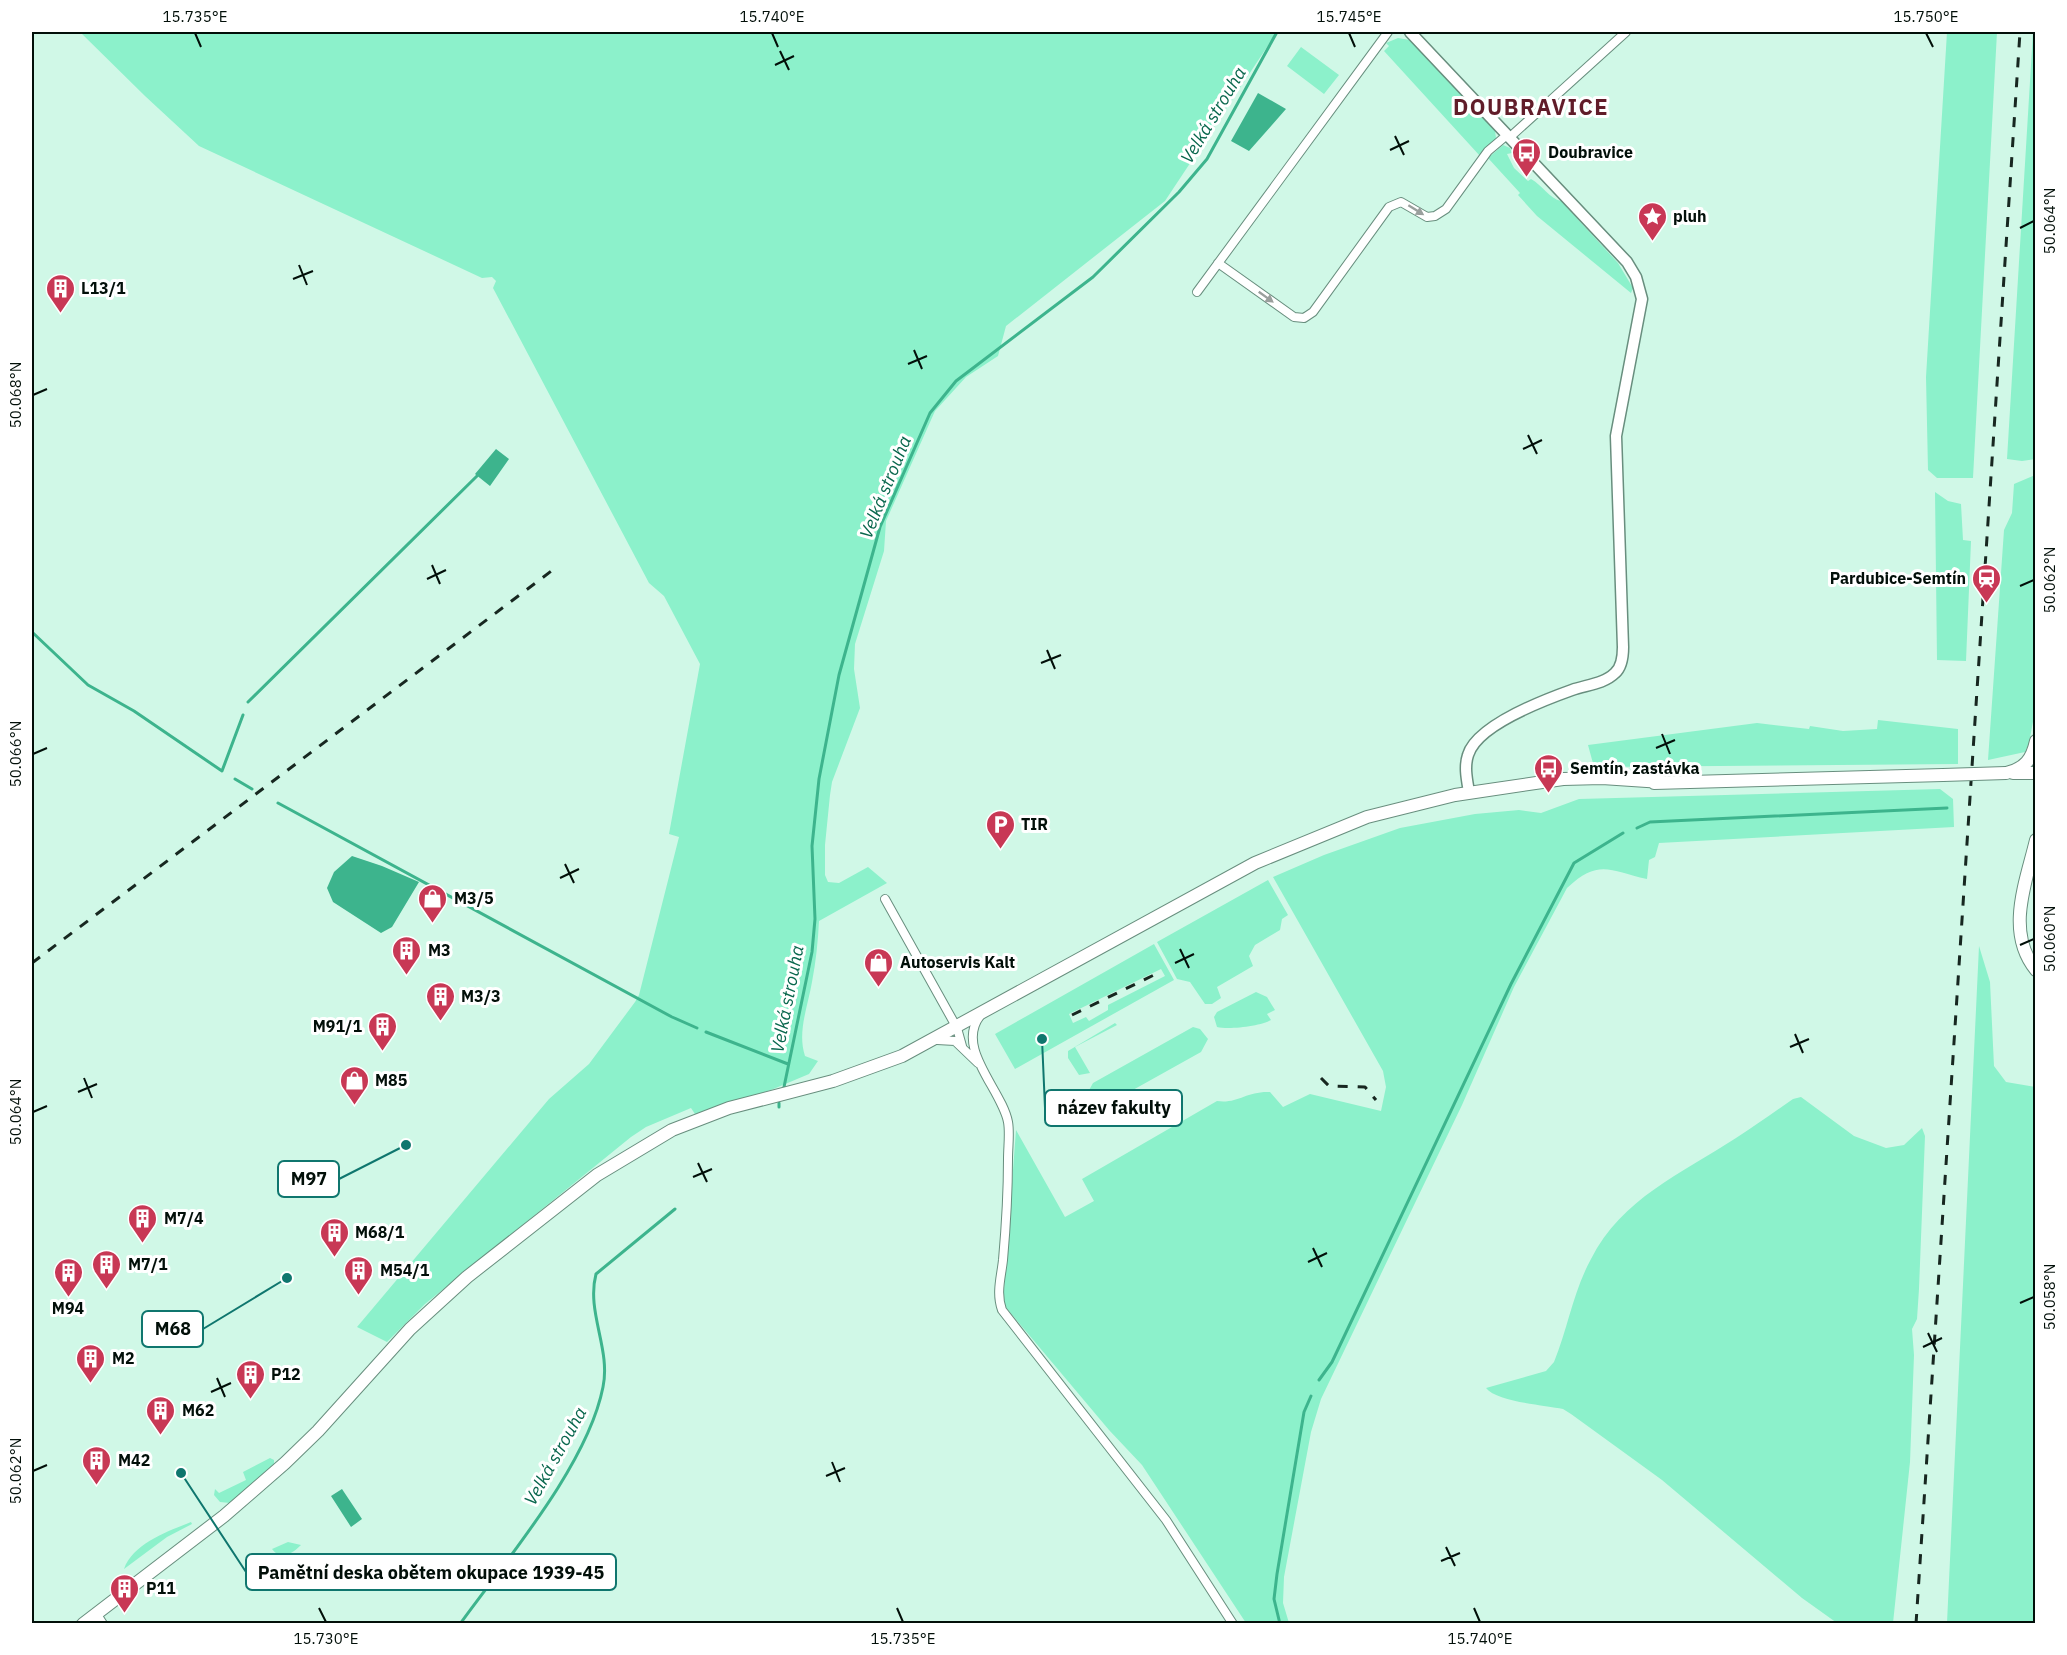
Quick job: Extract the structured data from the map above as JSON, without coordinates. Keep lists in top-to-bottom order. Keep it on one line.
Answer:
{"districts":["DOUBRAVICE"],"water":["Velká strouha"],"places":{"bus stop":["Doubravice","Semtín, zastávka"],"place":["pluh"],"building":["L13/1","M3","M3/3","M91/1","M7/4","M68/1","M7/1","M54/1","M94","M2","P12","M62","M42","P11"],"station":["Pardubice-Semtín"],"parking":["TIR"],"shop":["M3/5","Autoservis Kalt","M85"],"other":["název fakulty","M97","M68","Pamětní deska obětem okupace 1939-45"]},"coordinates":["15.735°E","15.740°E","15.745°E","15.750°E","50.064°N","50.068°N","50.062°N","50.066°N","50.060°N","50.058°N","15.730°E"]}
